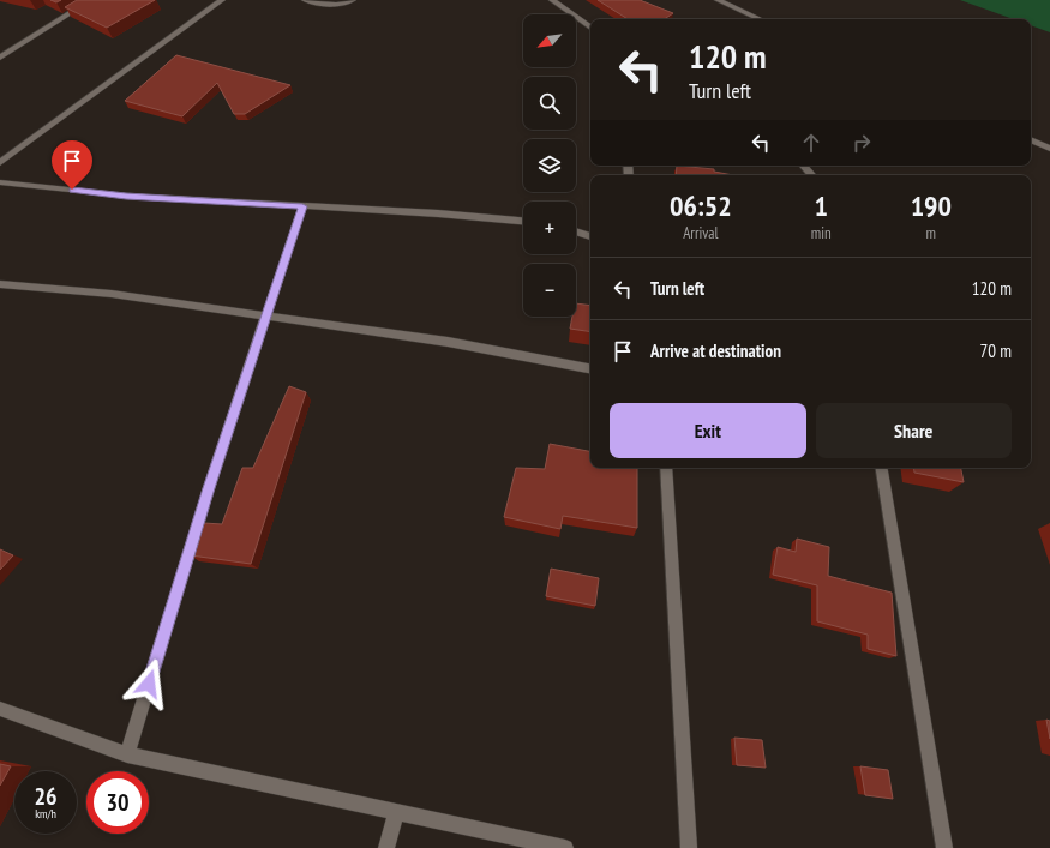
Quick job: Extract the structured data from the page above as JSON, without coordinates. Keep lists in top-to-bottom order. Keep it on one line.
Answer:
{"north":"bottom left","page":{"map_buttons":["+","−"],"turn":["120 m","Turn left"],"eta":["06:52","Arrival","1","min","190","m"],"list":[{"name":"Turn left","value":"120 m"},{"name":"Arrive at destination","value":"70 m"}],"buttons":["Exit","Share"],"speed":"26 km/h","limit":"30"}}
